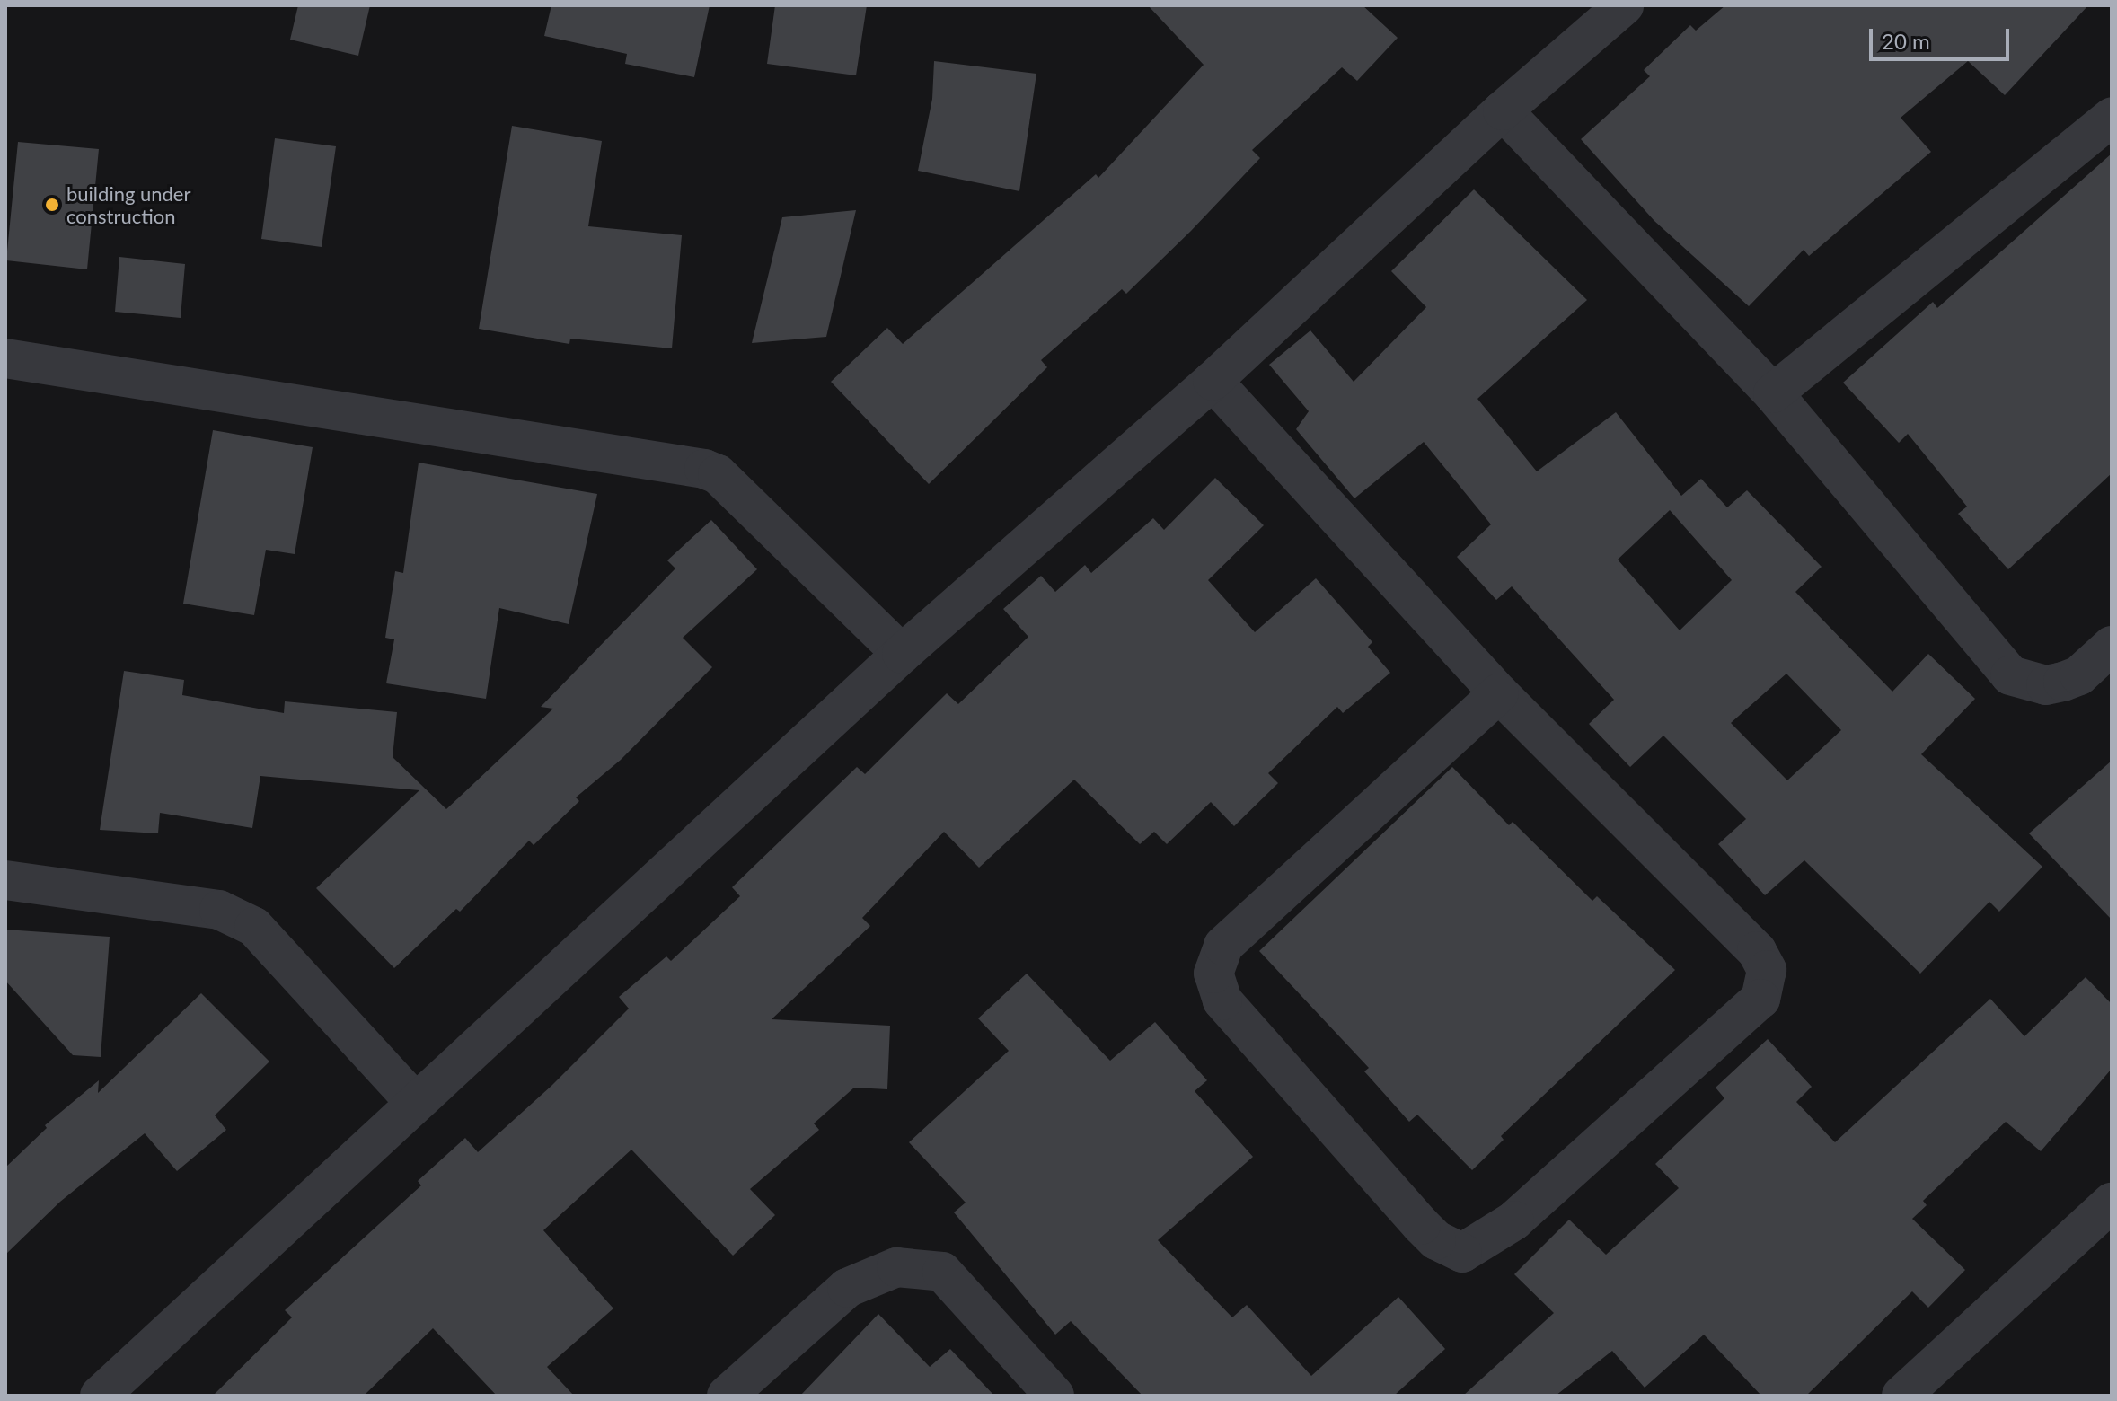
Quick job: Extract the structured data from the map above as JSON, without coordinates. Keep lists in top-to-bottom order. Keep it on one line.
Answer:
{"places":["building under construction"],"scale_bar":"20 m"}
